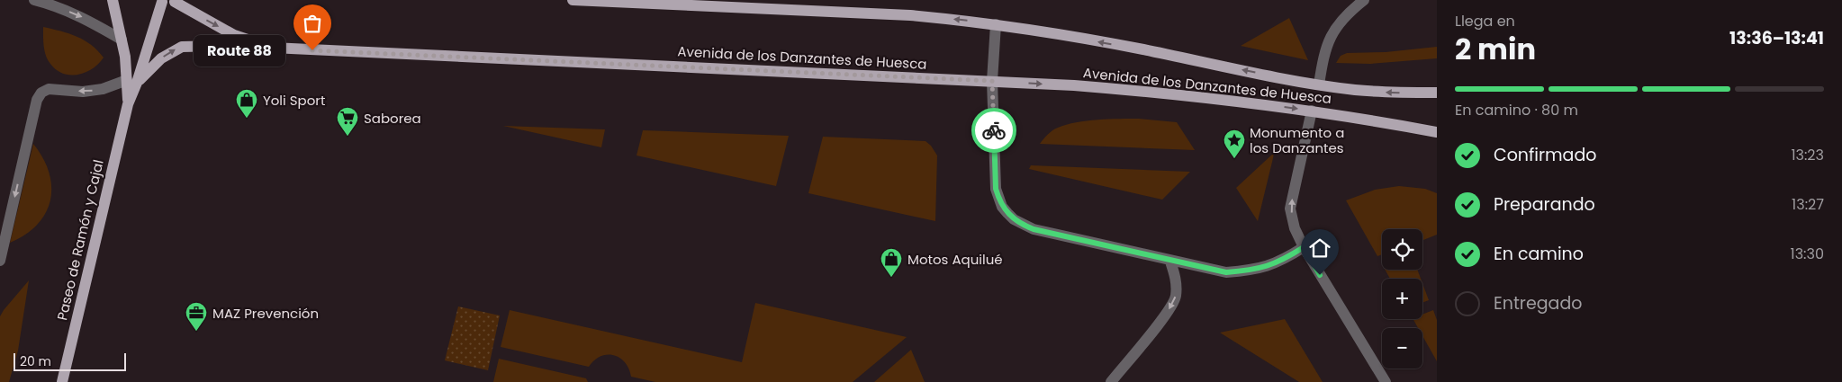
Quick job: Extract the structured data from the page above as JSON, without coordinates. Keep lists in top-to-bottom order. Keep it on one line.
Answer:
{"streets":{"main road":["Avenida de los Danzantes de Huesca","Paseo de Ramón y Cajal"]},"crossings":[["Avenida de los Danzantes de Huesca","Paseo de Ramón y Cajal"]],"places":{"other":["Route 88"],"shop":["Yoli Sport","Motos Aquilué"],"supermarket":["Saborea"],"place":["Monumento a los Danzantes"],"office":["MAZ Prevención"]},"scale_bar":"20 m","page":{"heading":["2 min","Llega en","13:36–13:41"],"bubble":"Route 88","bar":"En camino · 80 m","list":[["Confirmado","13:23"],["Preparando","13:27"],["En camino","13:30"],"Entregado"],"map_buttons":["+","−"],"scale":"20 m"}}
